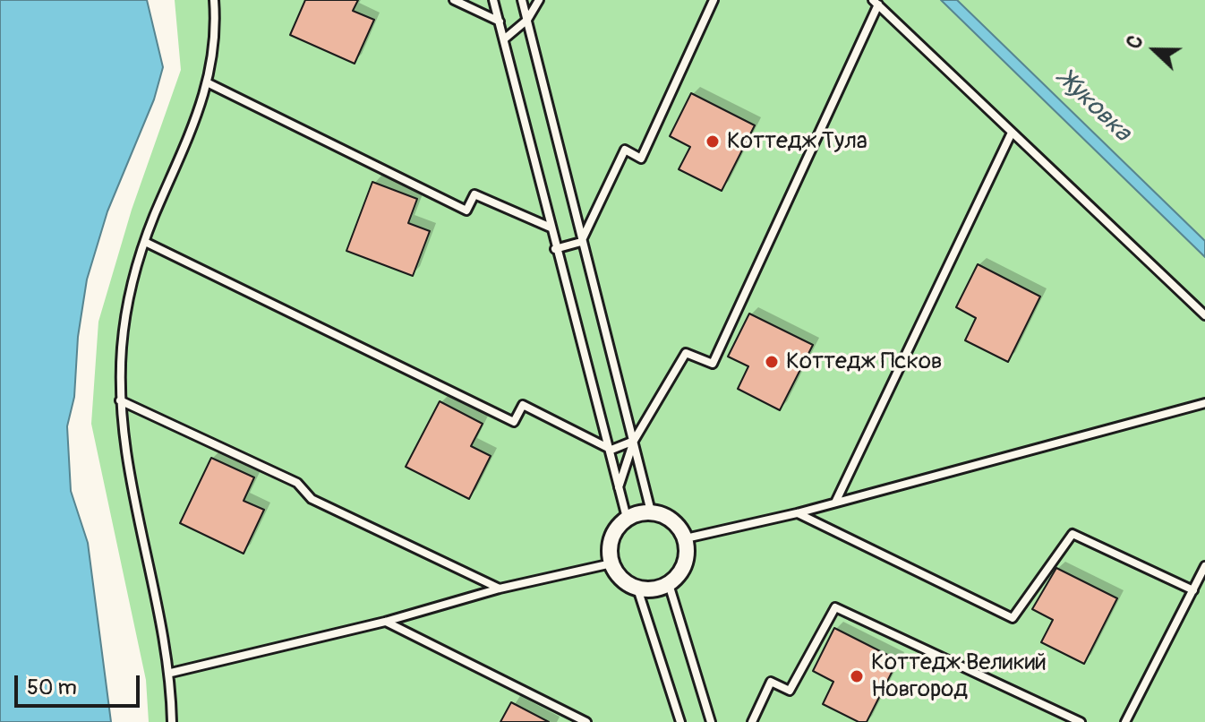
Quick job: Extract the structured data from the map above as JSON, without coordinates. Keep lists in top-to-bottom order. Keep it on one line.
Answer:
{"water":["Жуковка"],"places":["Коттедж Тула","Коттедж Псков","Коттедж Великий Новгород"],"scale_bar":"50 m","north":"left"}
